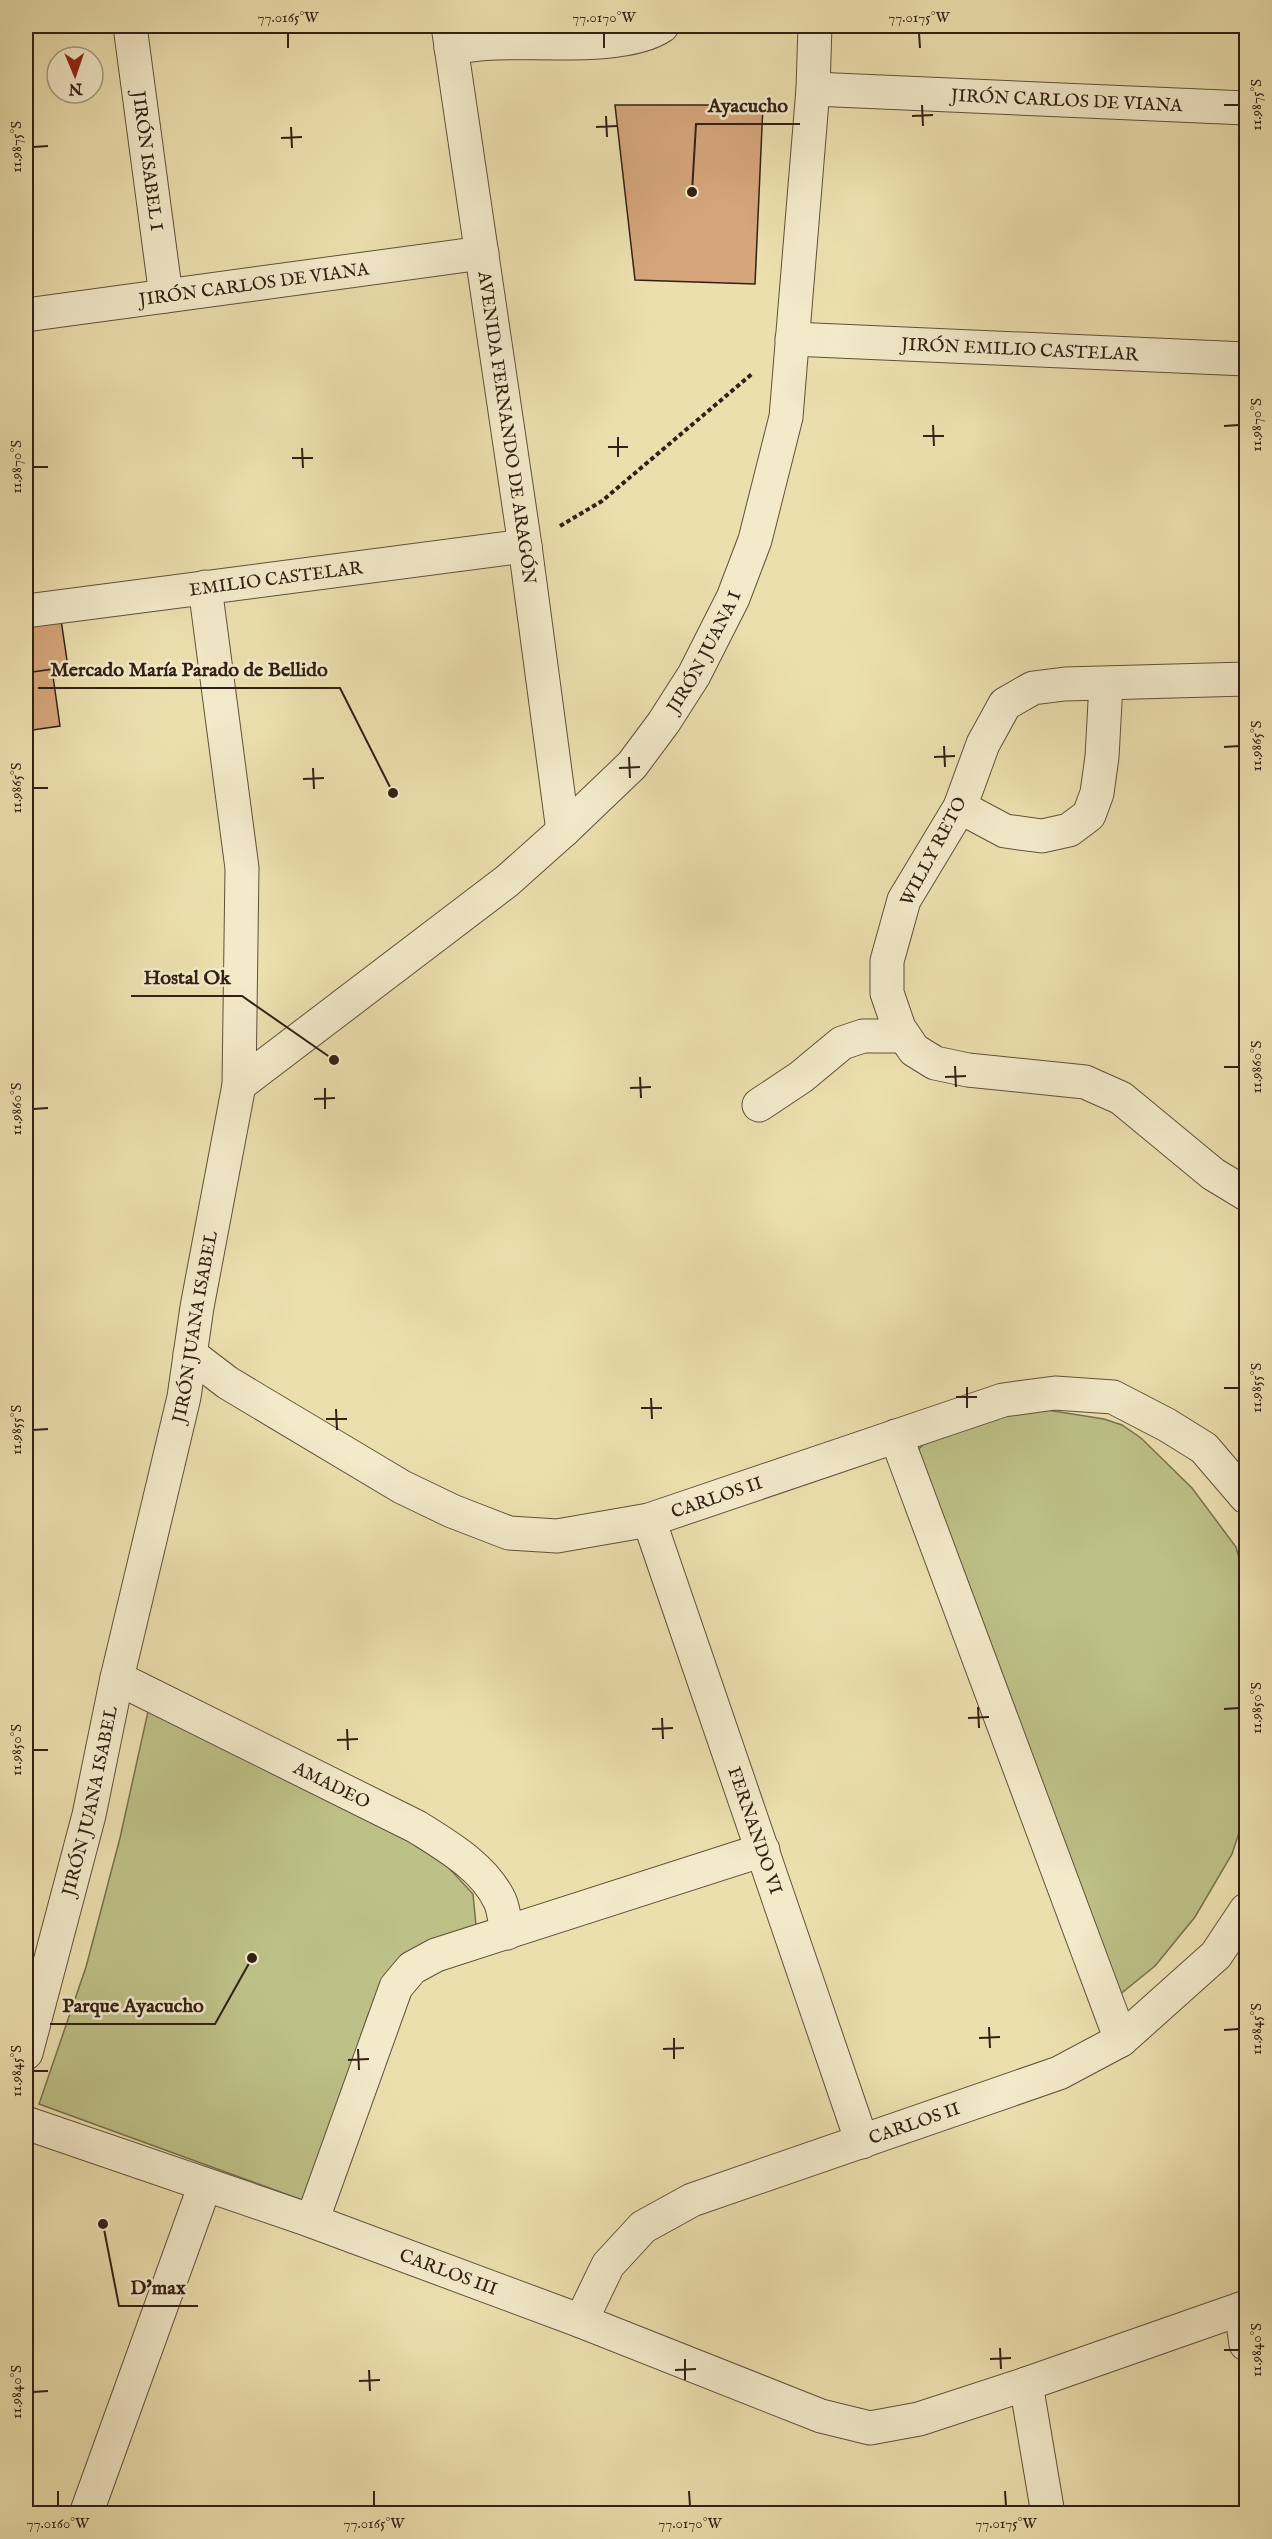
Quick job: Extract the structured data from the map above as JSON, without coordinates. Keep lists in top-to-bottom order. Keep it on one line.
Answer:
{"streets":{"street":["JIRÓN CARLOS DE VIANA","JIRÓN ISABEL I","JIRÓN EMILIO CASTELAR","AVENIDA FERNANDO DE ARAGÓN","EMILIO CASTELAR","JIRÓN JUANA I","WILLY RETO","JIRÓN JUANA ISABEL","CARLOS II","AMADEO","FERNANDO VI","CARLOS III"]},"crossings":[["JIRÓN CARLOS DE VIANA","JIRÓN ISABEL I"],["JIRÓN CARLOS DE VIANA","AVENIDA FERNANDO DE ARAGÓN"],["JIRÓN CARLOS DE VIANA","JIRÓN JUANA I"],["JIRÓN EMILIO CASTELAR","JIRÓN JUANA I"],["AVENIDA FERNANDO DE ARAGÓN","EMILIO CASTELAR"],["AVENIDA FERNANDO DE ARAGÓN","JIRÓN JUANA I"],["EMILIO CASTELAR","JIRÓN JUANA ISABEL"],["JIRÓN JUANA I","JIRÓN JUANA ISABEL"],["JIRÓN JUANA ISABEL","CARLOS II"],["JIRÓN JUANA ISABEL","AMADEO"],["CARLOS II","FERNANDO VI"],["CARLOS II","CARLOS III"]],"places":["Ayacucho","Mercado María Parado de Bellido","Hostal Ok","Parque Ayacucho","D'max"],"north":"bottom","coordinates":["77.0165°W","77.0170°W","77.0175°W","11.9875°S","11.9870°S","11.9865°S","11.9860°S","11.9855°S","11.9850°S","11.9845°S","11.9840°S","77.0160°W"]}
